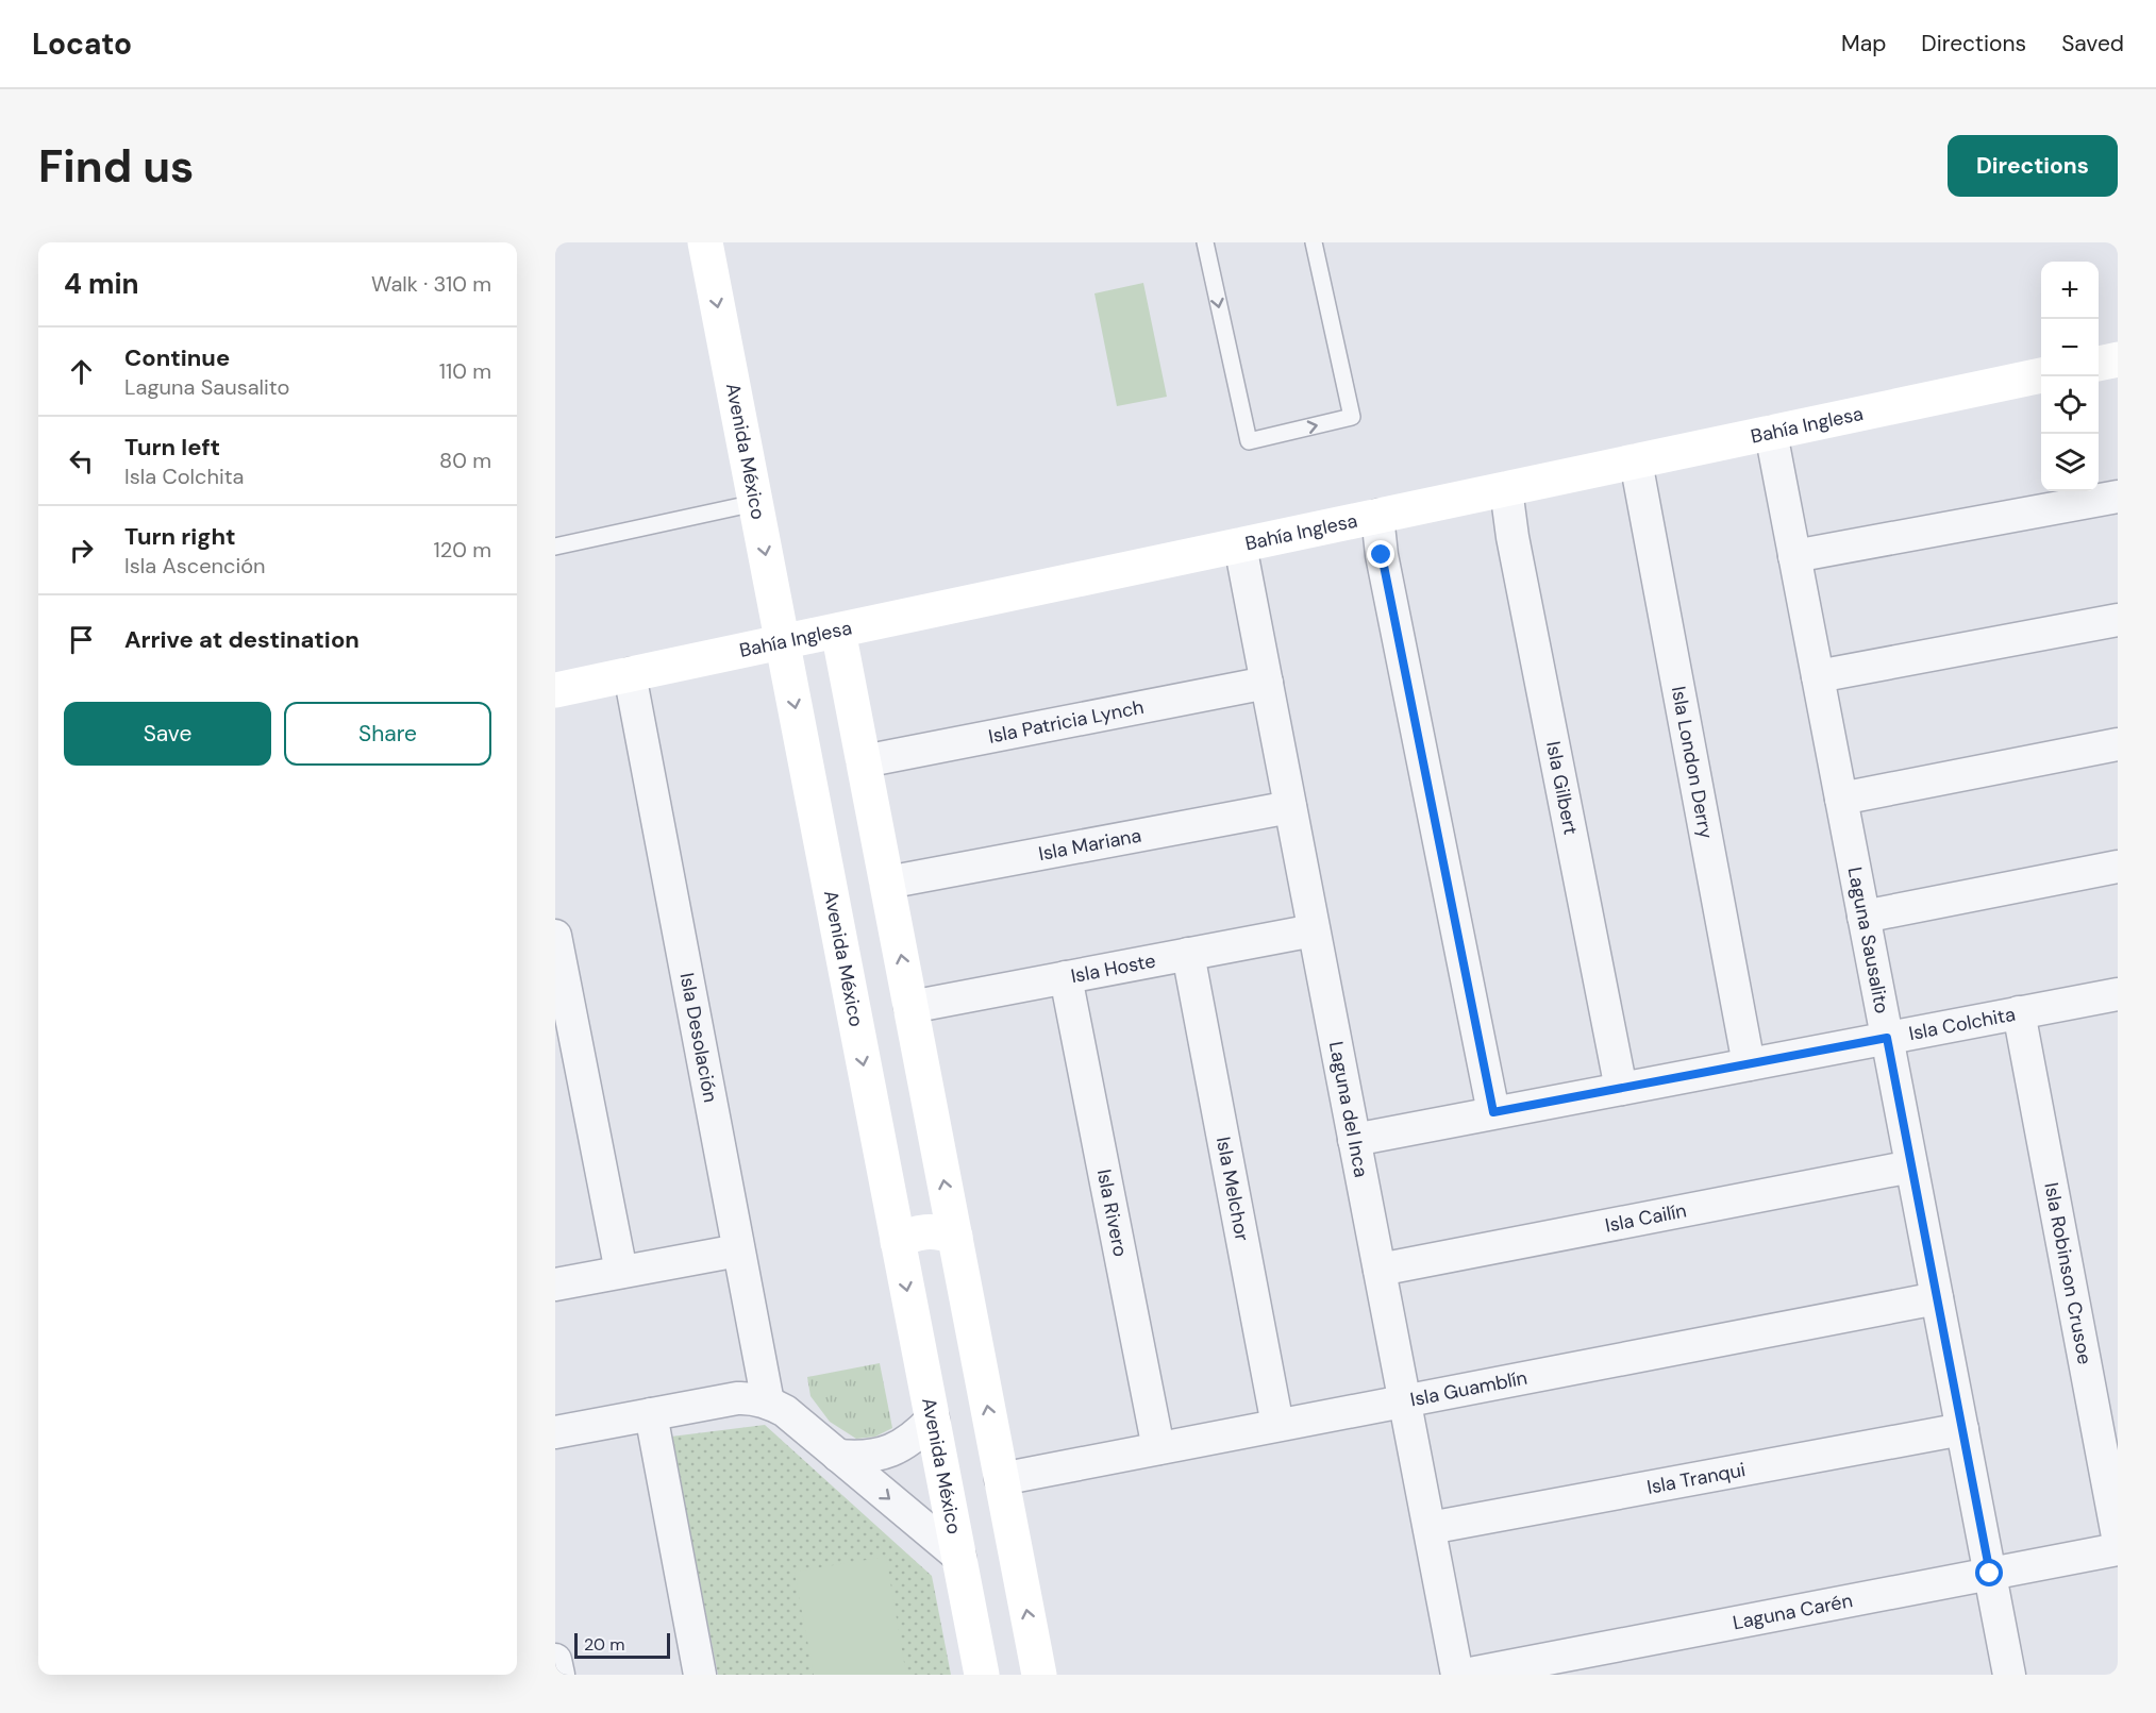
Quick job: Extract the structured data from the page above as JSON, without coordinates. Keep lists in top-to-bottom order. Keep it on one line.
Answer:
{"streets":{"street":["Bahía Inglesa","Avenida México","Isla Patricia Lynch","Isla London Derry","Isla Gilbert","Isla Mariana","Laguna Sausalito","Isla Hoste","Isla Colchita","Isla Desolación","Laguna del Inca","Isla Melchor","Isla Rivero","Isla Cailín","Isla Robinson Crusoe","Isla Guamblín","Isla Tranqui","Laguna Carén"]},"crossings":[["Bahía Inglesa","Avenida México"],["Bahía Inglesa","Isla London Derry"],["Bahía Inglesa","Isla Gilbert"],["Bahía Inglesa","Laguna Sausalito"],["Bahía Inglesa","Isla Desolación"],["Bahía Inglesa","Laguna del Inca"],["Isla Patricia Lynch","Laguna del Inca"],["Isla London Derry","Isla Colchita"],["Isla Gilbert","Isla Colchita"],["Isla Mariana","Laguna del Inca"],["Laguna Sausalito","Isla Colchita"],["Laguna Sausalito","Isla Cailín"],["Laguna Sausalito","Isla Guamblín"],["Laguna Sausalito","Isla Tranqui"],["Laguna Sausalito","Laguna Carén"],["Isla Hoste","Laguna del Inca"],["Isla Hoste","Isla Melchor"],["Isla Hoste","Isla Rivero"],["Isla Colchita","Laguna del Inca"],["Isla Colchita","Isla Robinson Crusoe"],["Laguna del Inca","Isla Cailín"],["Laguna del Inca","Isla Guamblín"],["Laguna del Inca","Isla Tranqui"],["Isla Melchor","Isla Guamblín"],["Isla Rivero","Isla Guamblín"]],"scale_bar":"20 m","page":{"header":"Locato","nav":["Map","Directions","Saved"],"buttons":["Directions",["Save","Share"]],"title":"Find us","heading":["4 min","Walk · 310 m"],"map_buttons":["+","−"],"list":[["Continue","Laguna Sausalito","110 m"],["Turn left","Isla Colchita","80 m"],["Turn right","Isla Ascención","120 m"],"Arrive at destination"],"scale":"20 m"}}
